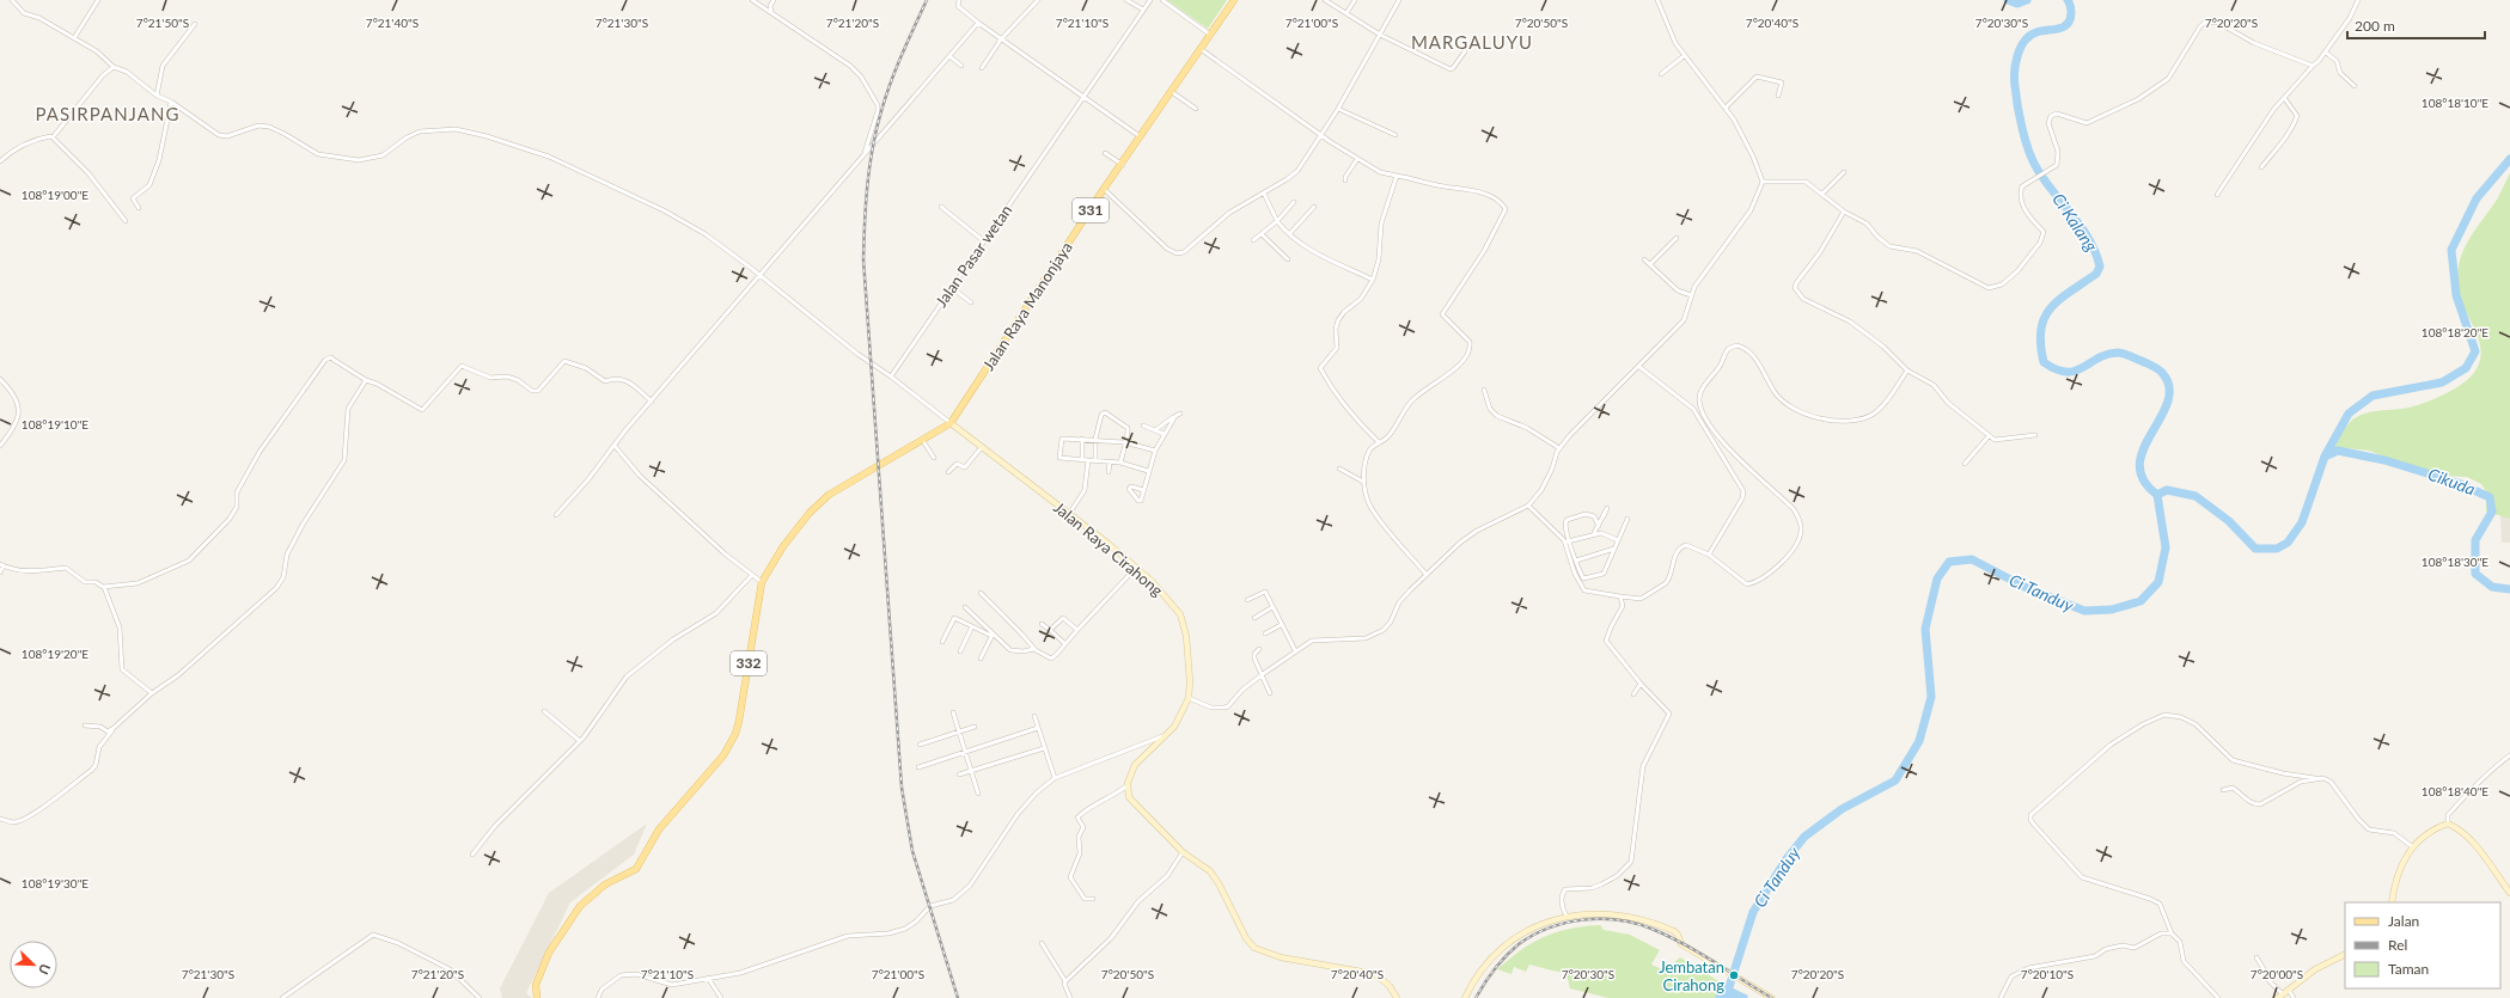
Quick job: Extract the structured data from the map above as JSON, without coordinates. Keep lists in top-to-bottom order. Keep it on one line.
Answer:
{"streets":{"main road":["331","Jalan Raya Manonjaya","332"],"street":["Jalan Pasar wetan","Jalan Raya Cirahong"]},"crossings":[["Jalan Raya Manonjaya","Jalan Raya Cirahong"],["Jalan Raya Manonjaya","332"],["Jalan Raya Cirahong","332"]],"districts":["MARGALUYU","PASIRPANJANG"],"water":["Ci Kalang","Cikuda","Ci Tanduy"],"places":["Jembatan Cirahong"],"legend":["Jalan","Rel","Taman"],"scale_bar":"200 m","north":"bottom right","coordinates":["7°21'50\"S","7°21'40\"S","7°21'30\"S","7°21'20\"S","7°21'10\"S","7°21'00\"S","7°20'50\"S","7°20'40\"S","7°20'30\"S","7°20'20\"S","108°18'10\"E","108°19'00\"E","108°18'20\"E","108°19'10\"E","108°18'30\"E","108°19'20\"E","108°18'40\"E","108°19'30\"E","7°20'10\"S","7°20'00\"S"]}
